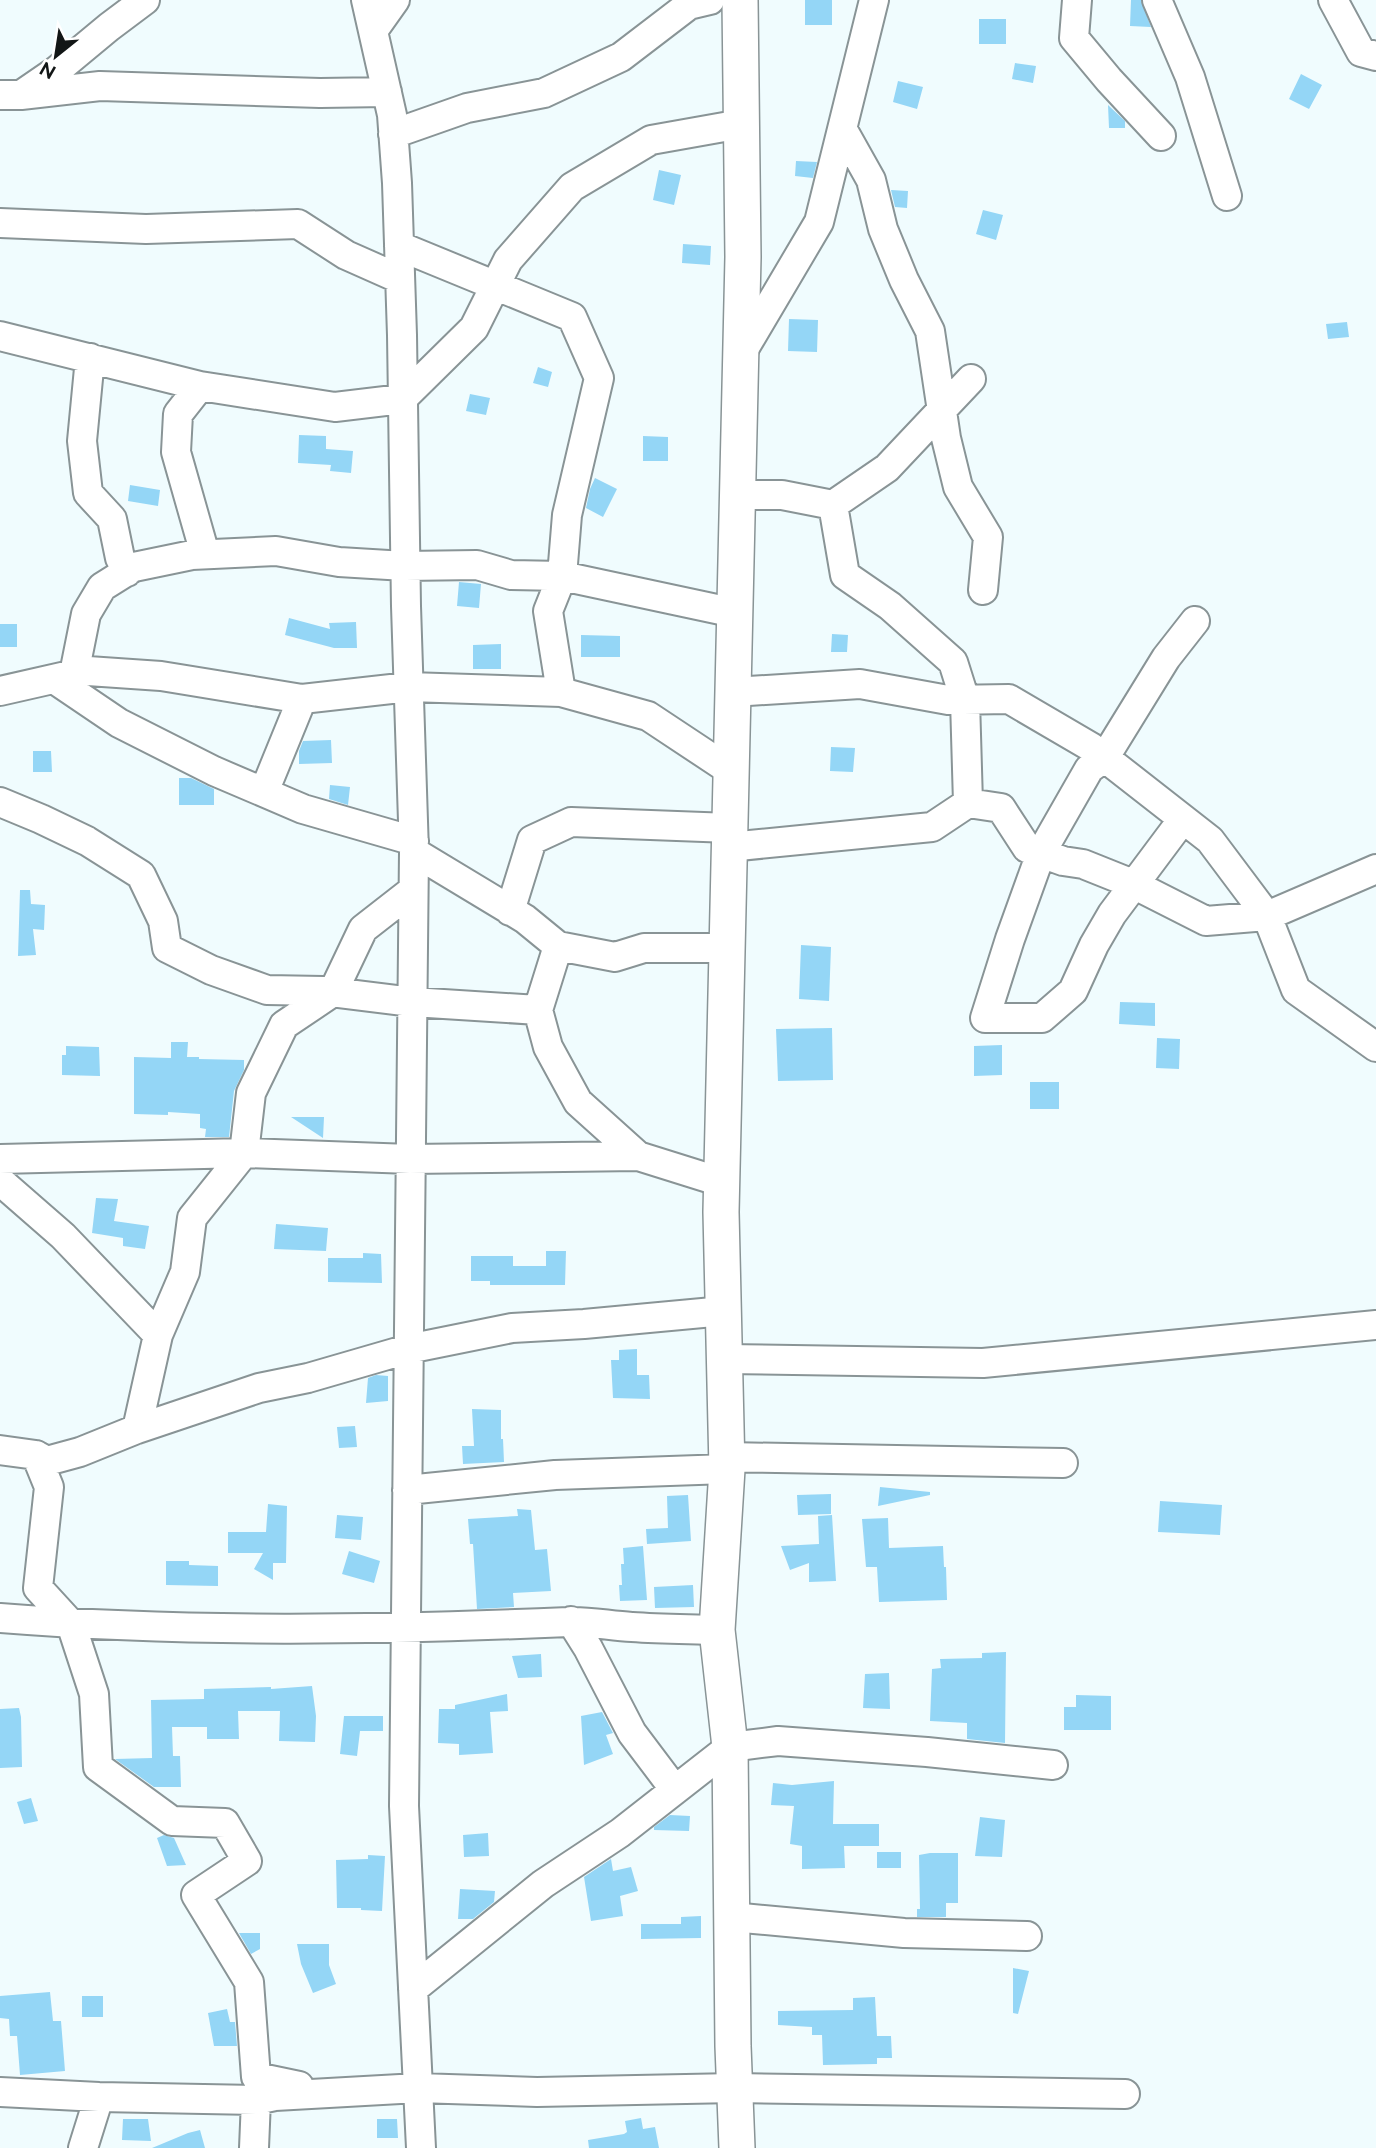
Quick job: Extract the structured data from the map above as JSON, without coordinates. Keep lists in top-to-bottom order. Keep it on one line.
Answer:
{"north":"bottom left"}
